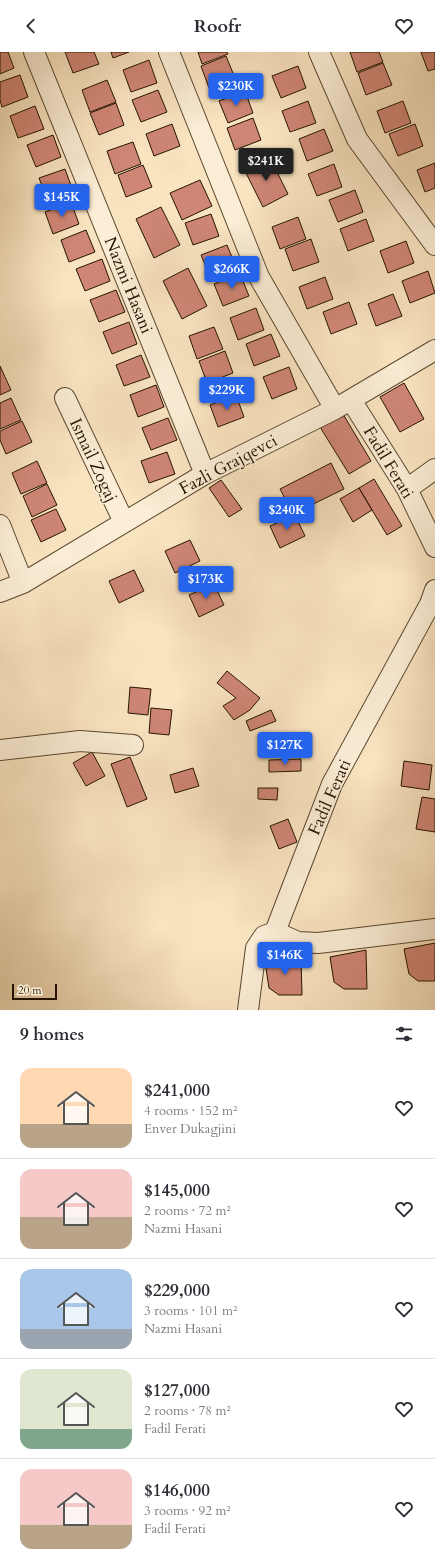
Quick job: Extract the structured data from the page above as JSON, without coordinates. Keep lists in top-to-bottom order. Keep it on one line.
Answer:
{"streets":{"street":["Nazmi Hasani","Ismail Zogaj","Fadil Ferati","Fazli Grajqevci"]},"crossings":[["Nazmi Hasani","Fazli Grajqevci"],["Ismail Zogaj","Fazli Grajqevci"],["Fadil Ferati","Fazli Grajqevci"]],"scale_bar":"20 m","page":{"header":"Roofr","price":["$230K","$241K","$145K","$266K","$229K","$240K","$173K","$127K","$146K"],"scale":"20 m","heading":"9 homes","list":[{"name":"$241,000","note":"4 rooms · 152 m² · Enver Dukagjini"},{"name":"$145,000","note":"2 rooms · 72 m² · Nazmi Hasani"},{"name":"$229,000","note":"3 rooms · 101 m² · Nazmi Hasani"},{"name":"$127,000","note":"2 rooms · 78 m² · Fadil Ferati"},{"name":"$146,000","note":"3 rooms · 92 m² · Fadil Ferati"}]}}
